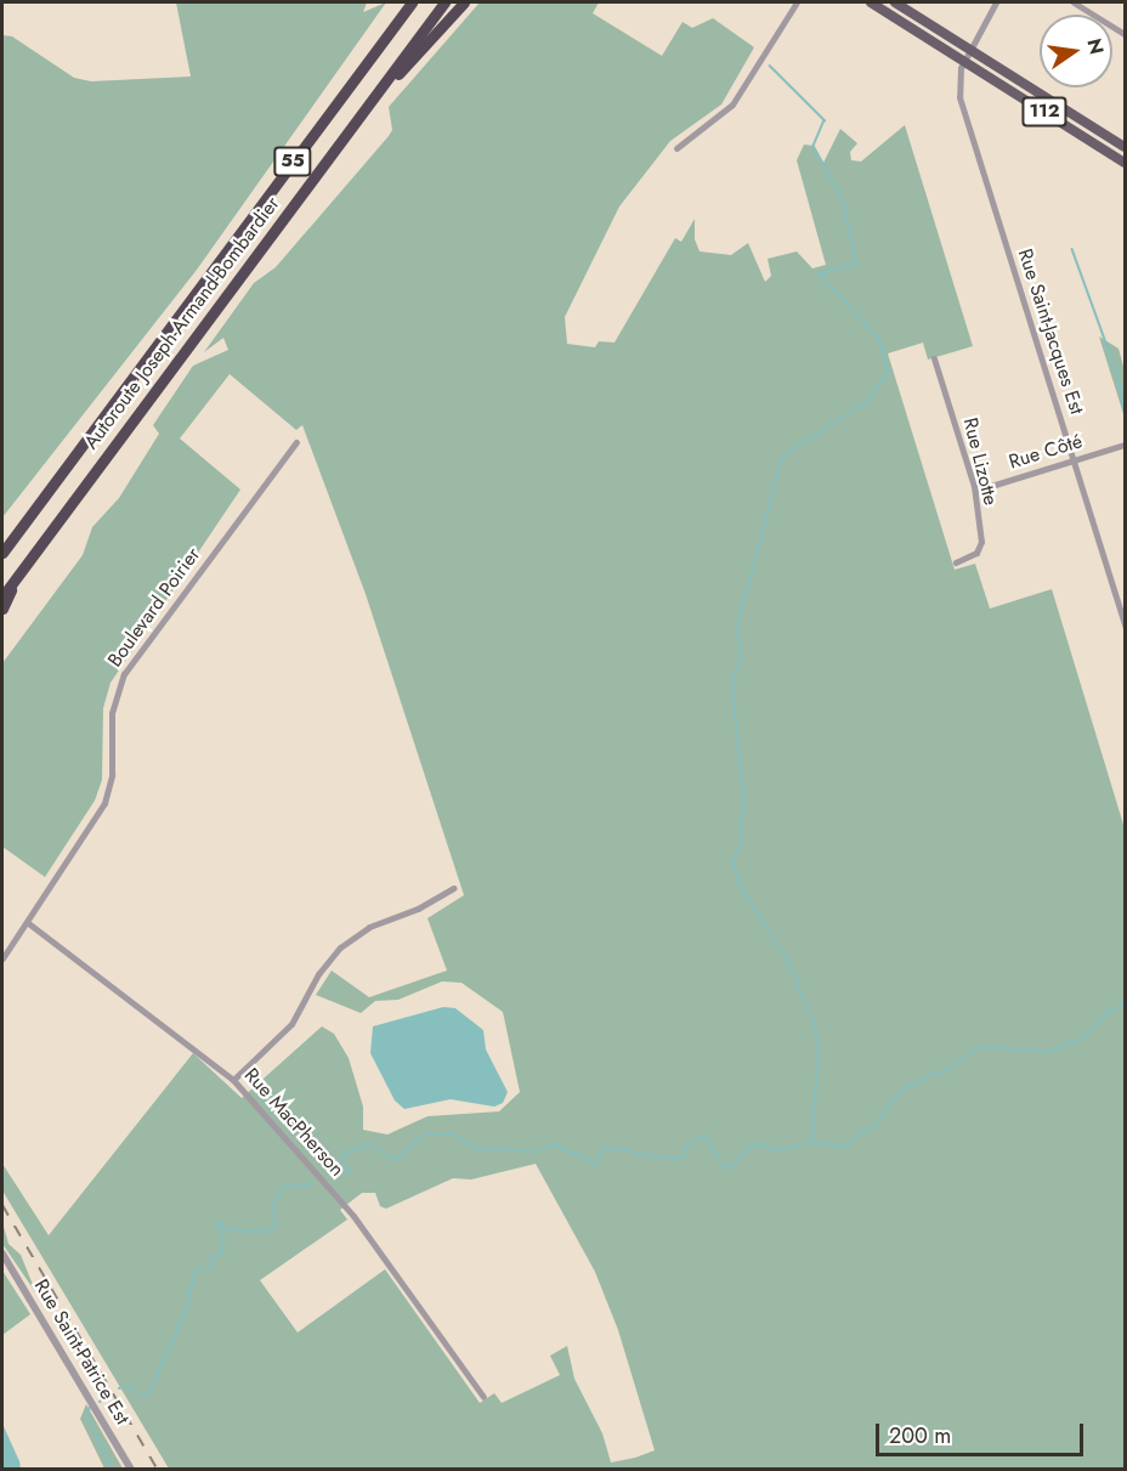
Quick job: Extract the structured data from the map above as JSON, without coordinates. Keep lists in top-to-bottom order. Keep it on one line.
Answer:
{"streets":{"highway":["55","Autoroute Joseph-Armand-Bombardier"],"main road":["112"],"street":["Rue Saint-Jacques Est","Rue Côté","Rue Lizotte","Boulevard Poirier","Rue MacPherson","Rue Saint-Patrice Est"]},"crossings":[["112","Rue Saint-Jacques Est"],["Rue Saint-Jacques Est","Rue Côté"],["Rue Côté","Rue Lizotte"],["Boulevard Poirier","Rue MacPherson"]],"scale_bar":"200 m","north":"right"}
